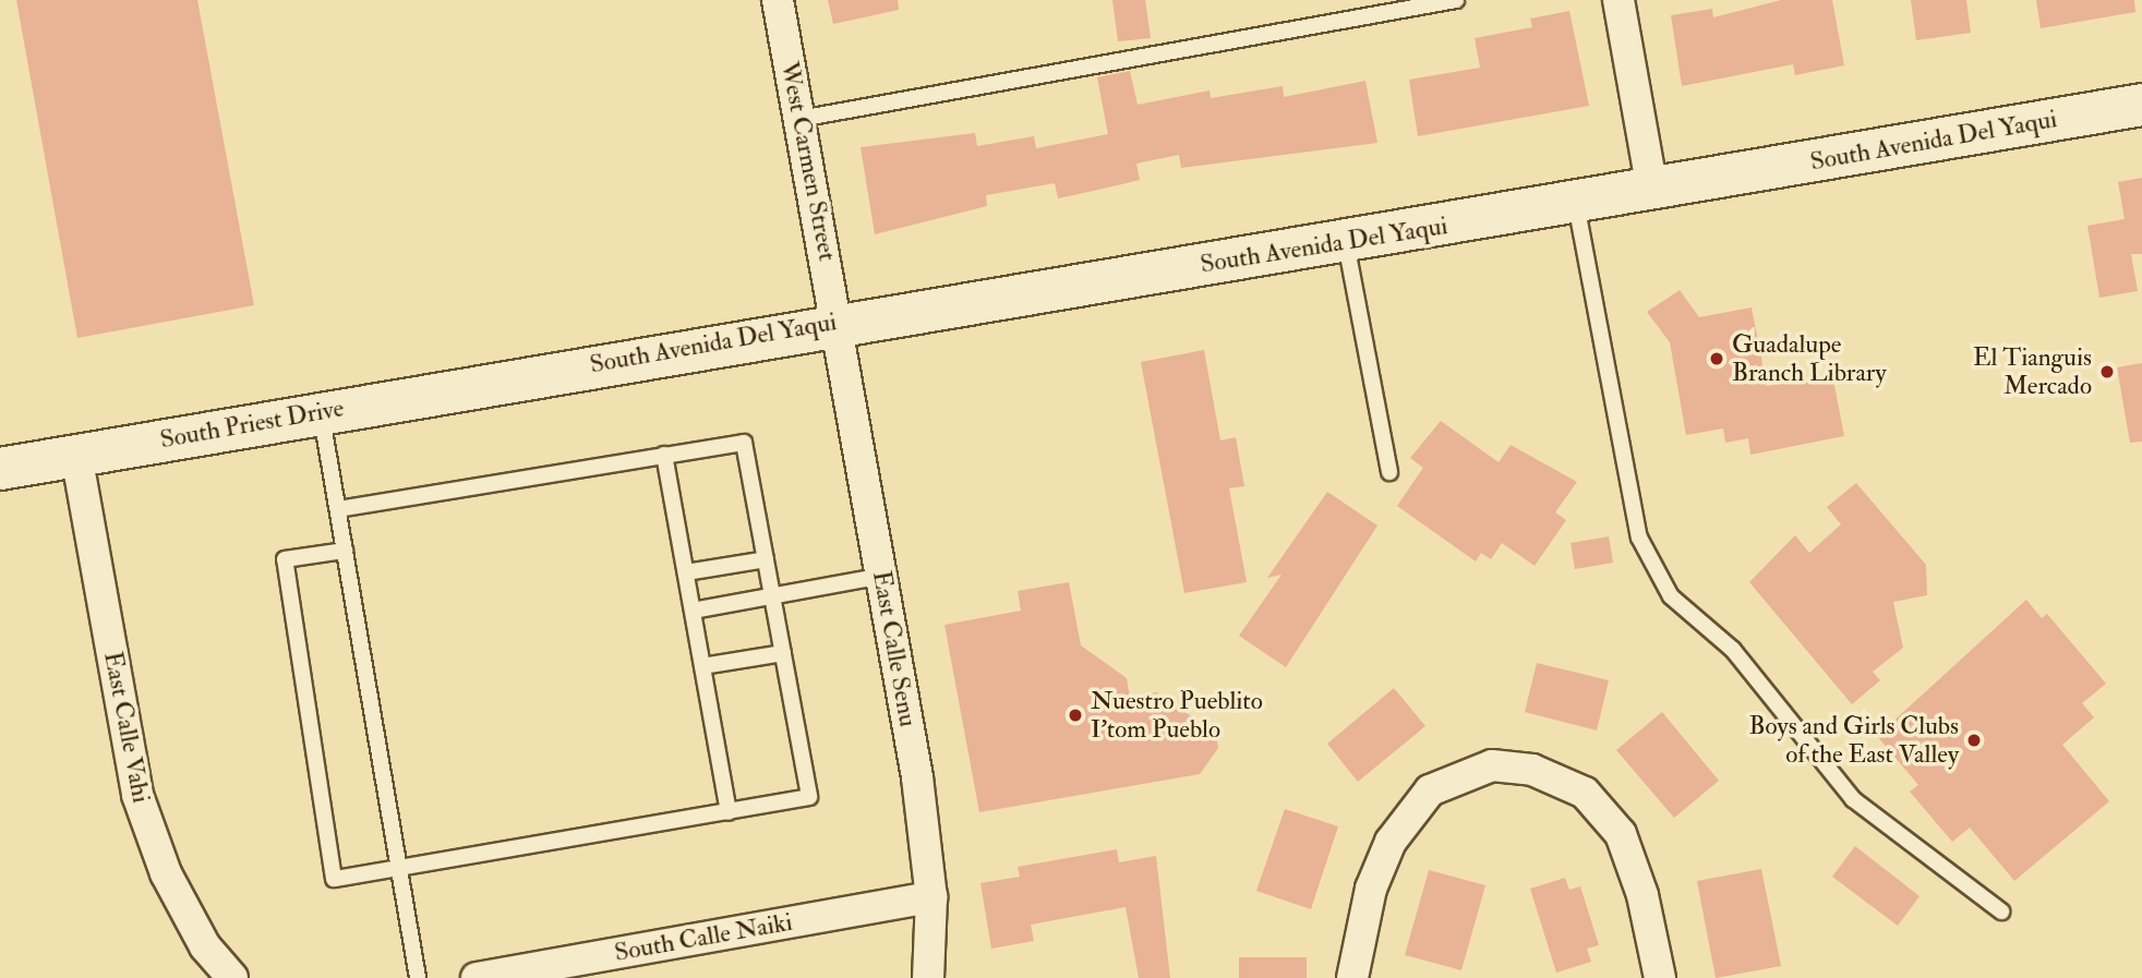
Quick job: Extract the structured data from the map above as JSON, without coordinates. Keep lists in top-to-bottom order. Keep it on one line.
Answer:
{"streets":{"street":["South Avenida Del Yaqui","West Carmen Street","South Priest Drive","East Calle Senu","East Calle Vahi","South Calle Naiki"]},"crossings":[["South Avenida Del Yaqui","West Carmen Street"],["South Avenida Del Yaqui","South Priest Drive"],["South Avenida Del Yaqui","East Calle Senu"],["West Carmen Street","East Calle Senu"],["South Priest Drive","East Calle Vahi"],["East Calle Senu","South Calle Naiki"]],"places":["Guadalupe Branch Library","El Tianguis Mercado","Nuestro Pueblito I'tom Pueblo","Boys and Girls Clubs of the East Valley"]}
